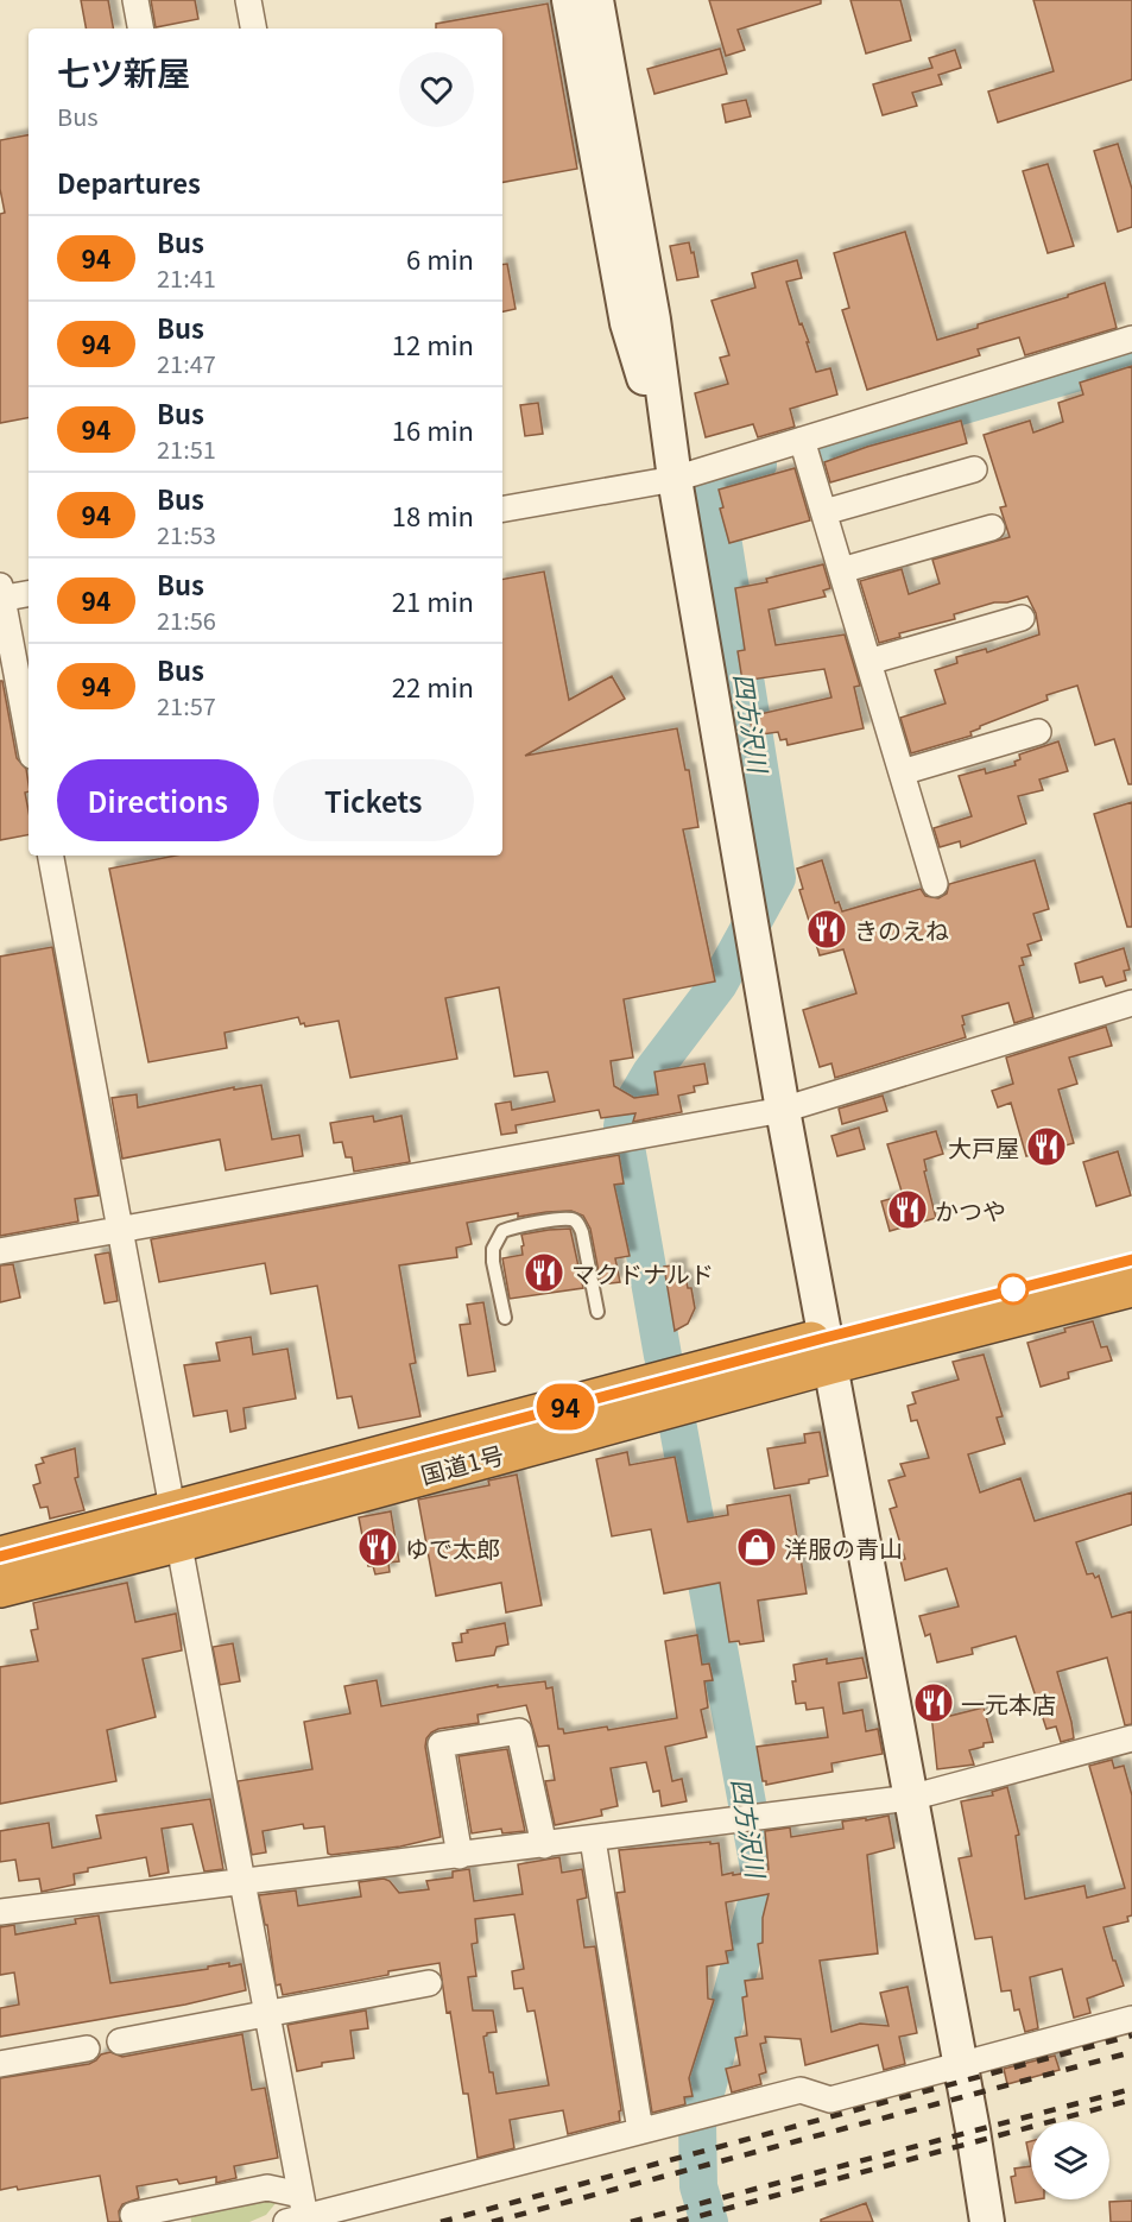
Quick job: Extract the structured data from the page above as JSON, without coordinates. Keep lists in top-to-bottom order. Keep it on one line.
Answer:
{"streets":{"highway":["国道1号"]},"water":["四方沢川"],"places":{"restaurant":["きのえね","大戸屋","かつや","マクドナルド","ゆで太郎","一元本店"],"shop":["洋服の青山"]},"lines":["bus line 94"],"page":{"on_map":"94","heading":[["七ツ新屋","Bus"],"Departures"],"list":[{"mark":"94","name":"Bus","note":"21:41","value":"6 min"},{"mark":"94","name":"Bus","note":"21:47","value":"12 min"},{"mark":"94","name":"Bus","note":"21:51","value":"16 min"},{"mark":"94","name":"Bus","note":"21:53","value":"18 min"},{"mark":"94","name":"Bus","note":"21:56","value":"21 min"},{"mark":"94","name":"Bus","note":"21:57","value":"22 min"}],"buttons":["Directions","Tickets"]}}
